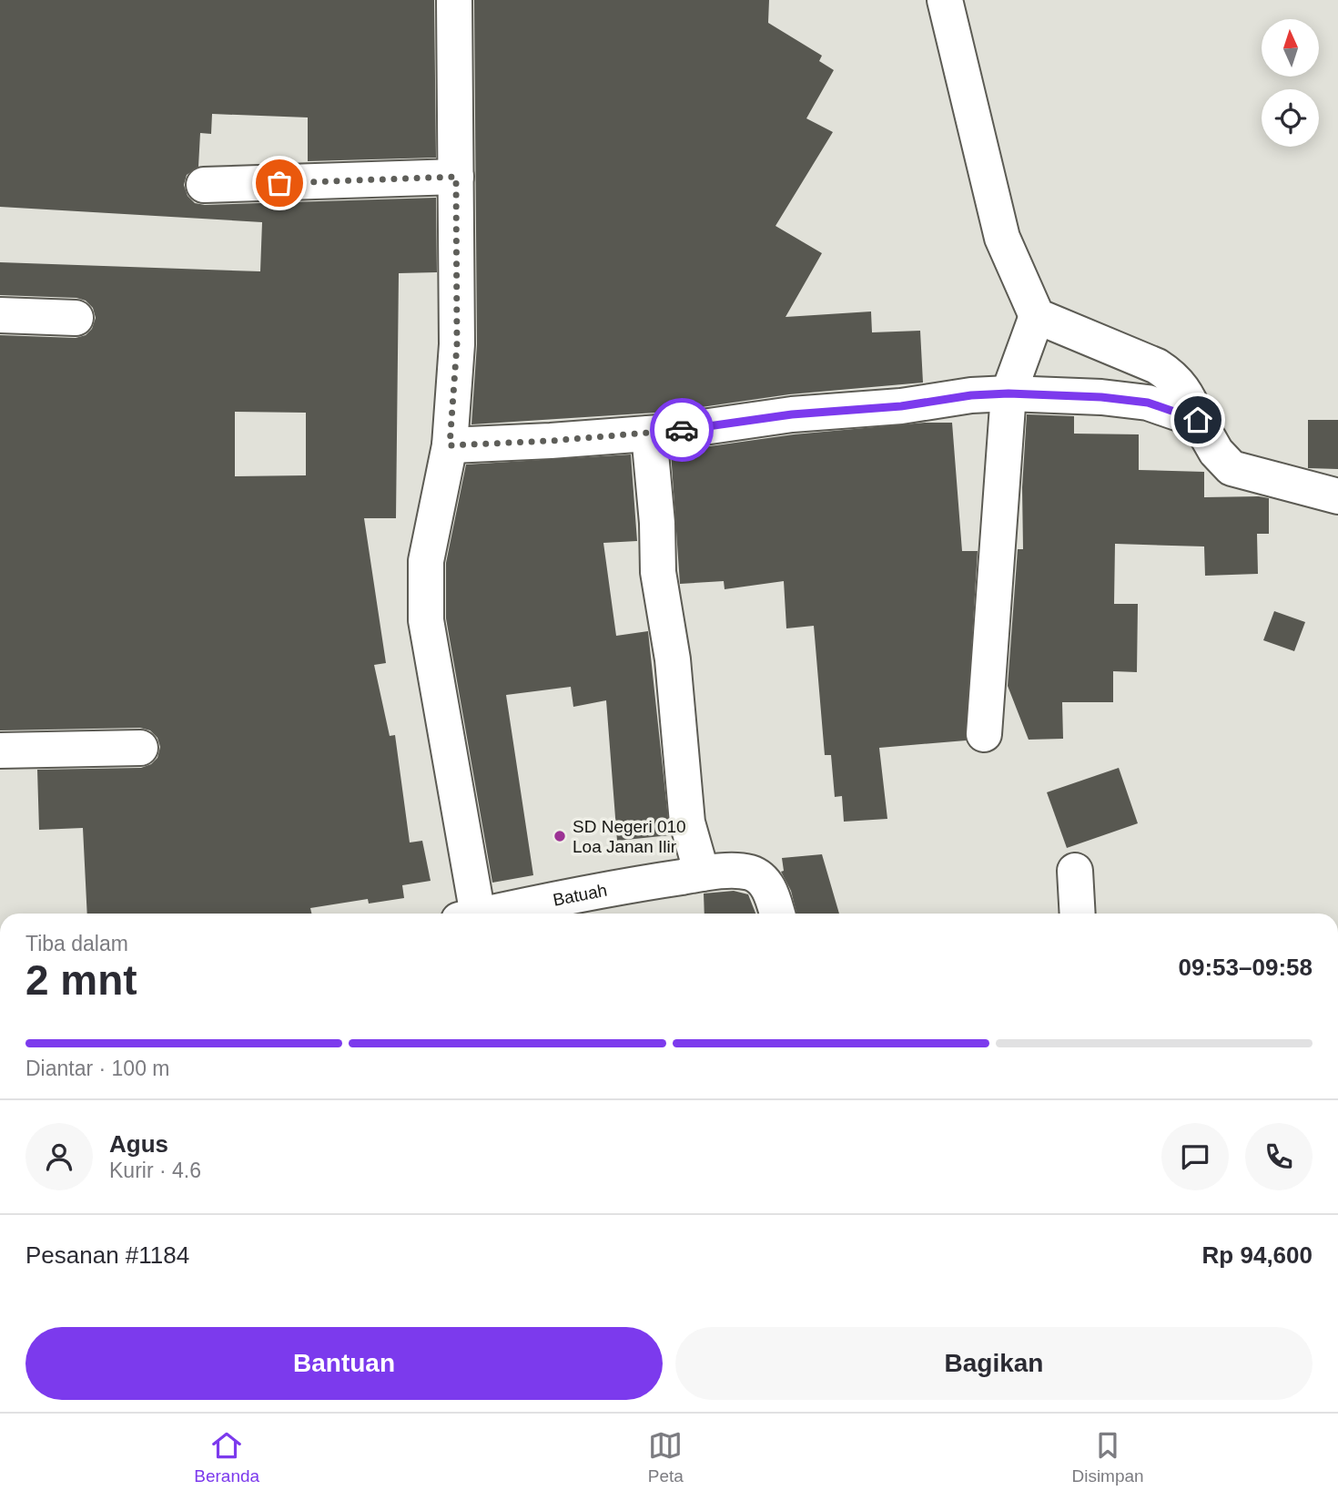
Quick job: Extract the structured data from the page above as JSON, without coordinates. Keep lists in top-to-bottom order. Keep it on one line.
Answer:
{"streets":{"street":["Batuah"]},"places":["SD Negeri 010 Loa Janan Ilir"],"north":"top","page":{"heading":["2 mnt","Tiba dalam","09:53–09:58"],"panel":["Agus","Kurir · 4.6","Pesanan #1184","Rp 94,600"],"bar":"Diantar · 100 m","buttons":["Bantuan","Bagikan"],"tabs":["Beranda","Peta","Disimpan"]}}
